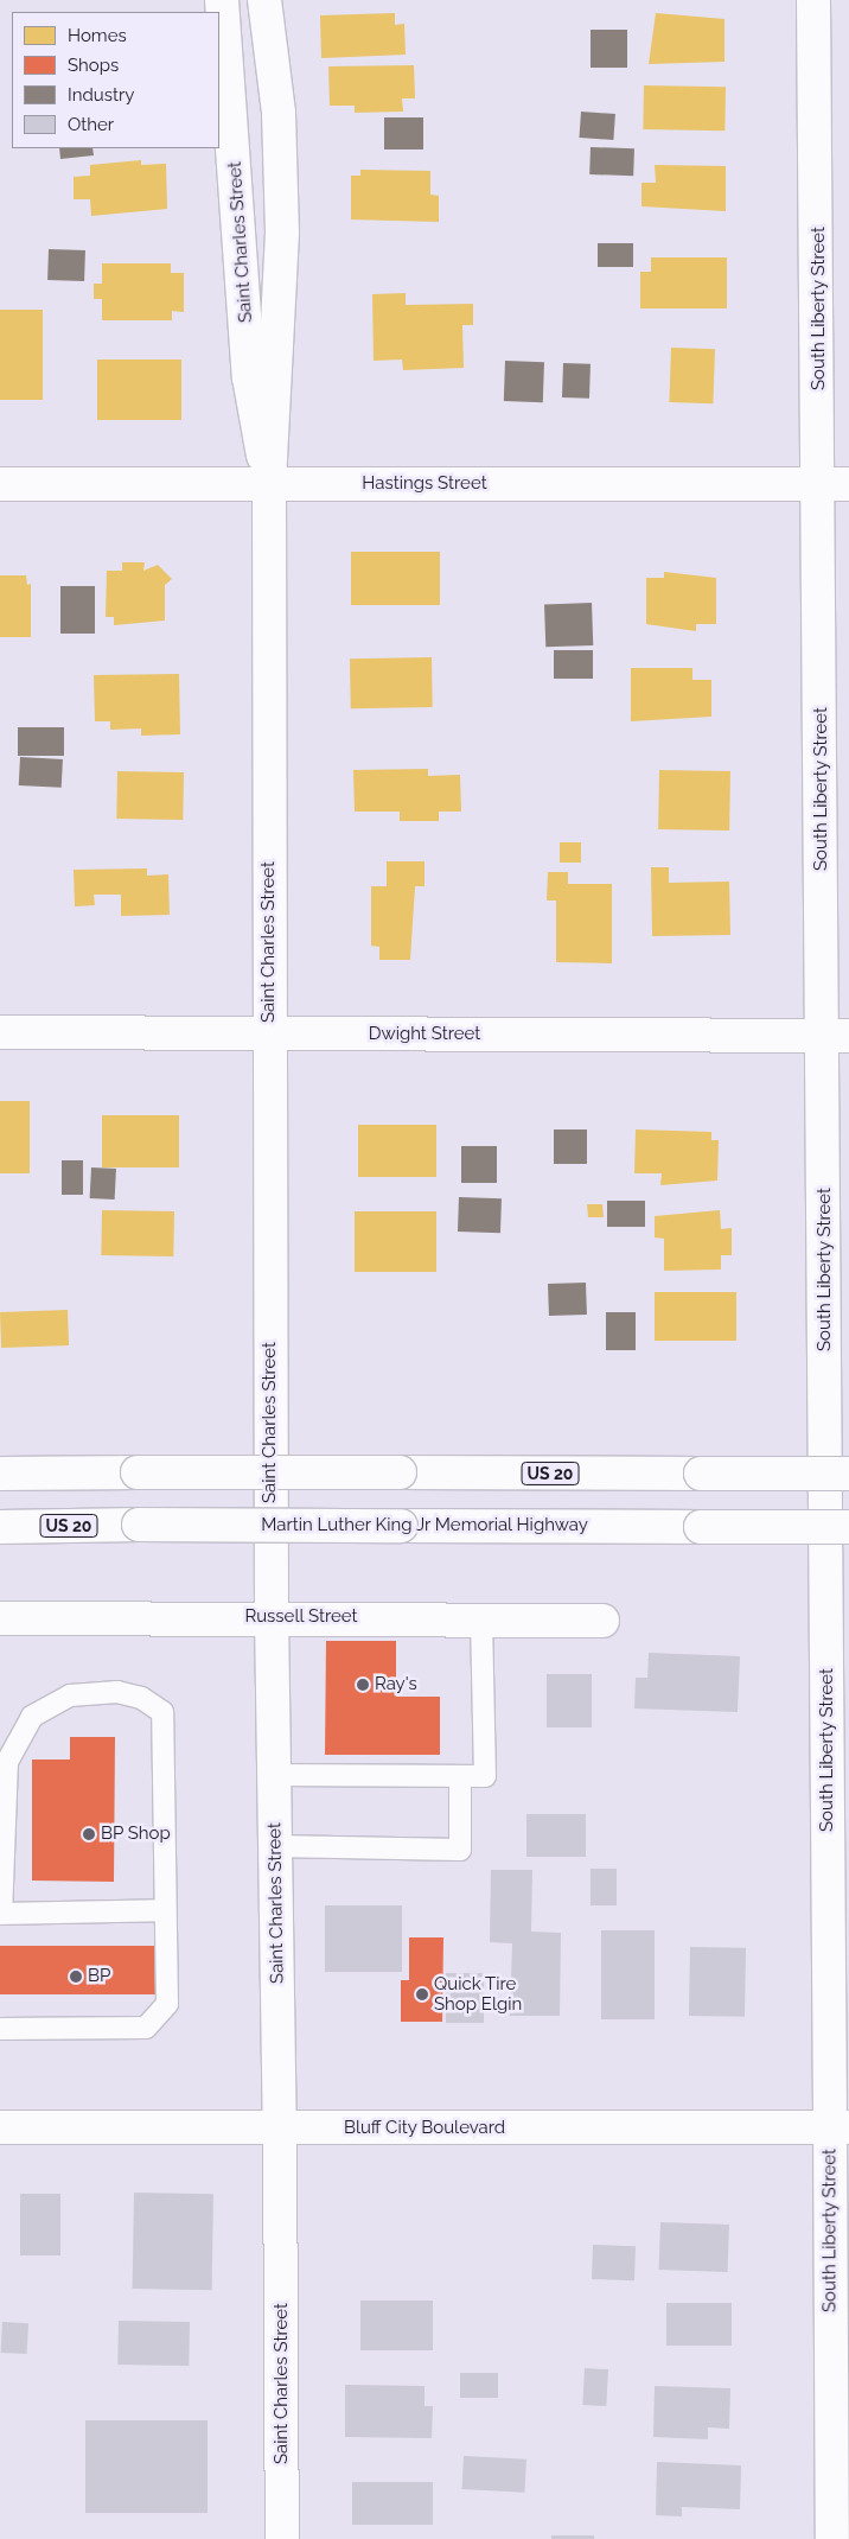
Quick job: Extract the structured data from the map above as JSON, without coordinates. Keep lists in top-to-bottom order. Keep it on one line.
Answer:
{"streets":{"main road":["Saint Charles Street","South Liberty Street","Hastings Street","Dwight Street","US 20","Martin Luther King Jr Memorial Highway","Russell Street","Bluff City Boulevard"]},"crossings":[["Saint Charles Street","Hastings Street"],["Saint Charles Street","Dwight Street"],["Saint Charles Street","Russell Street"],["Saint Charles Street","Bluff City Boulevard"],["South Liberty Street","Hastings Street"],["South Liberty Street","Dwight Street"],["South Liberty Street","Bluff City Boulevard"]],"places":["Ray's","BP Shop","BP","Quick Tire Shop Elgin"],"legend":["Homes","Shops","Industry","Other"]}
